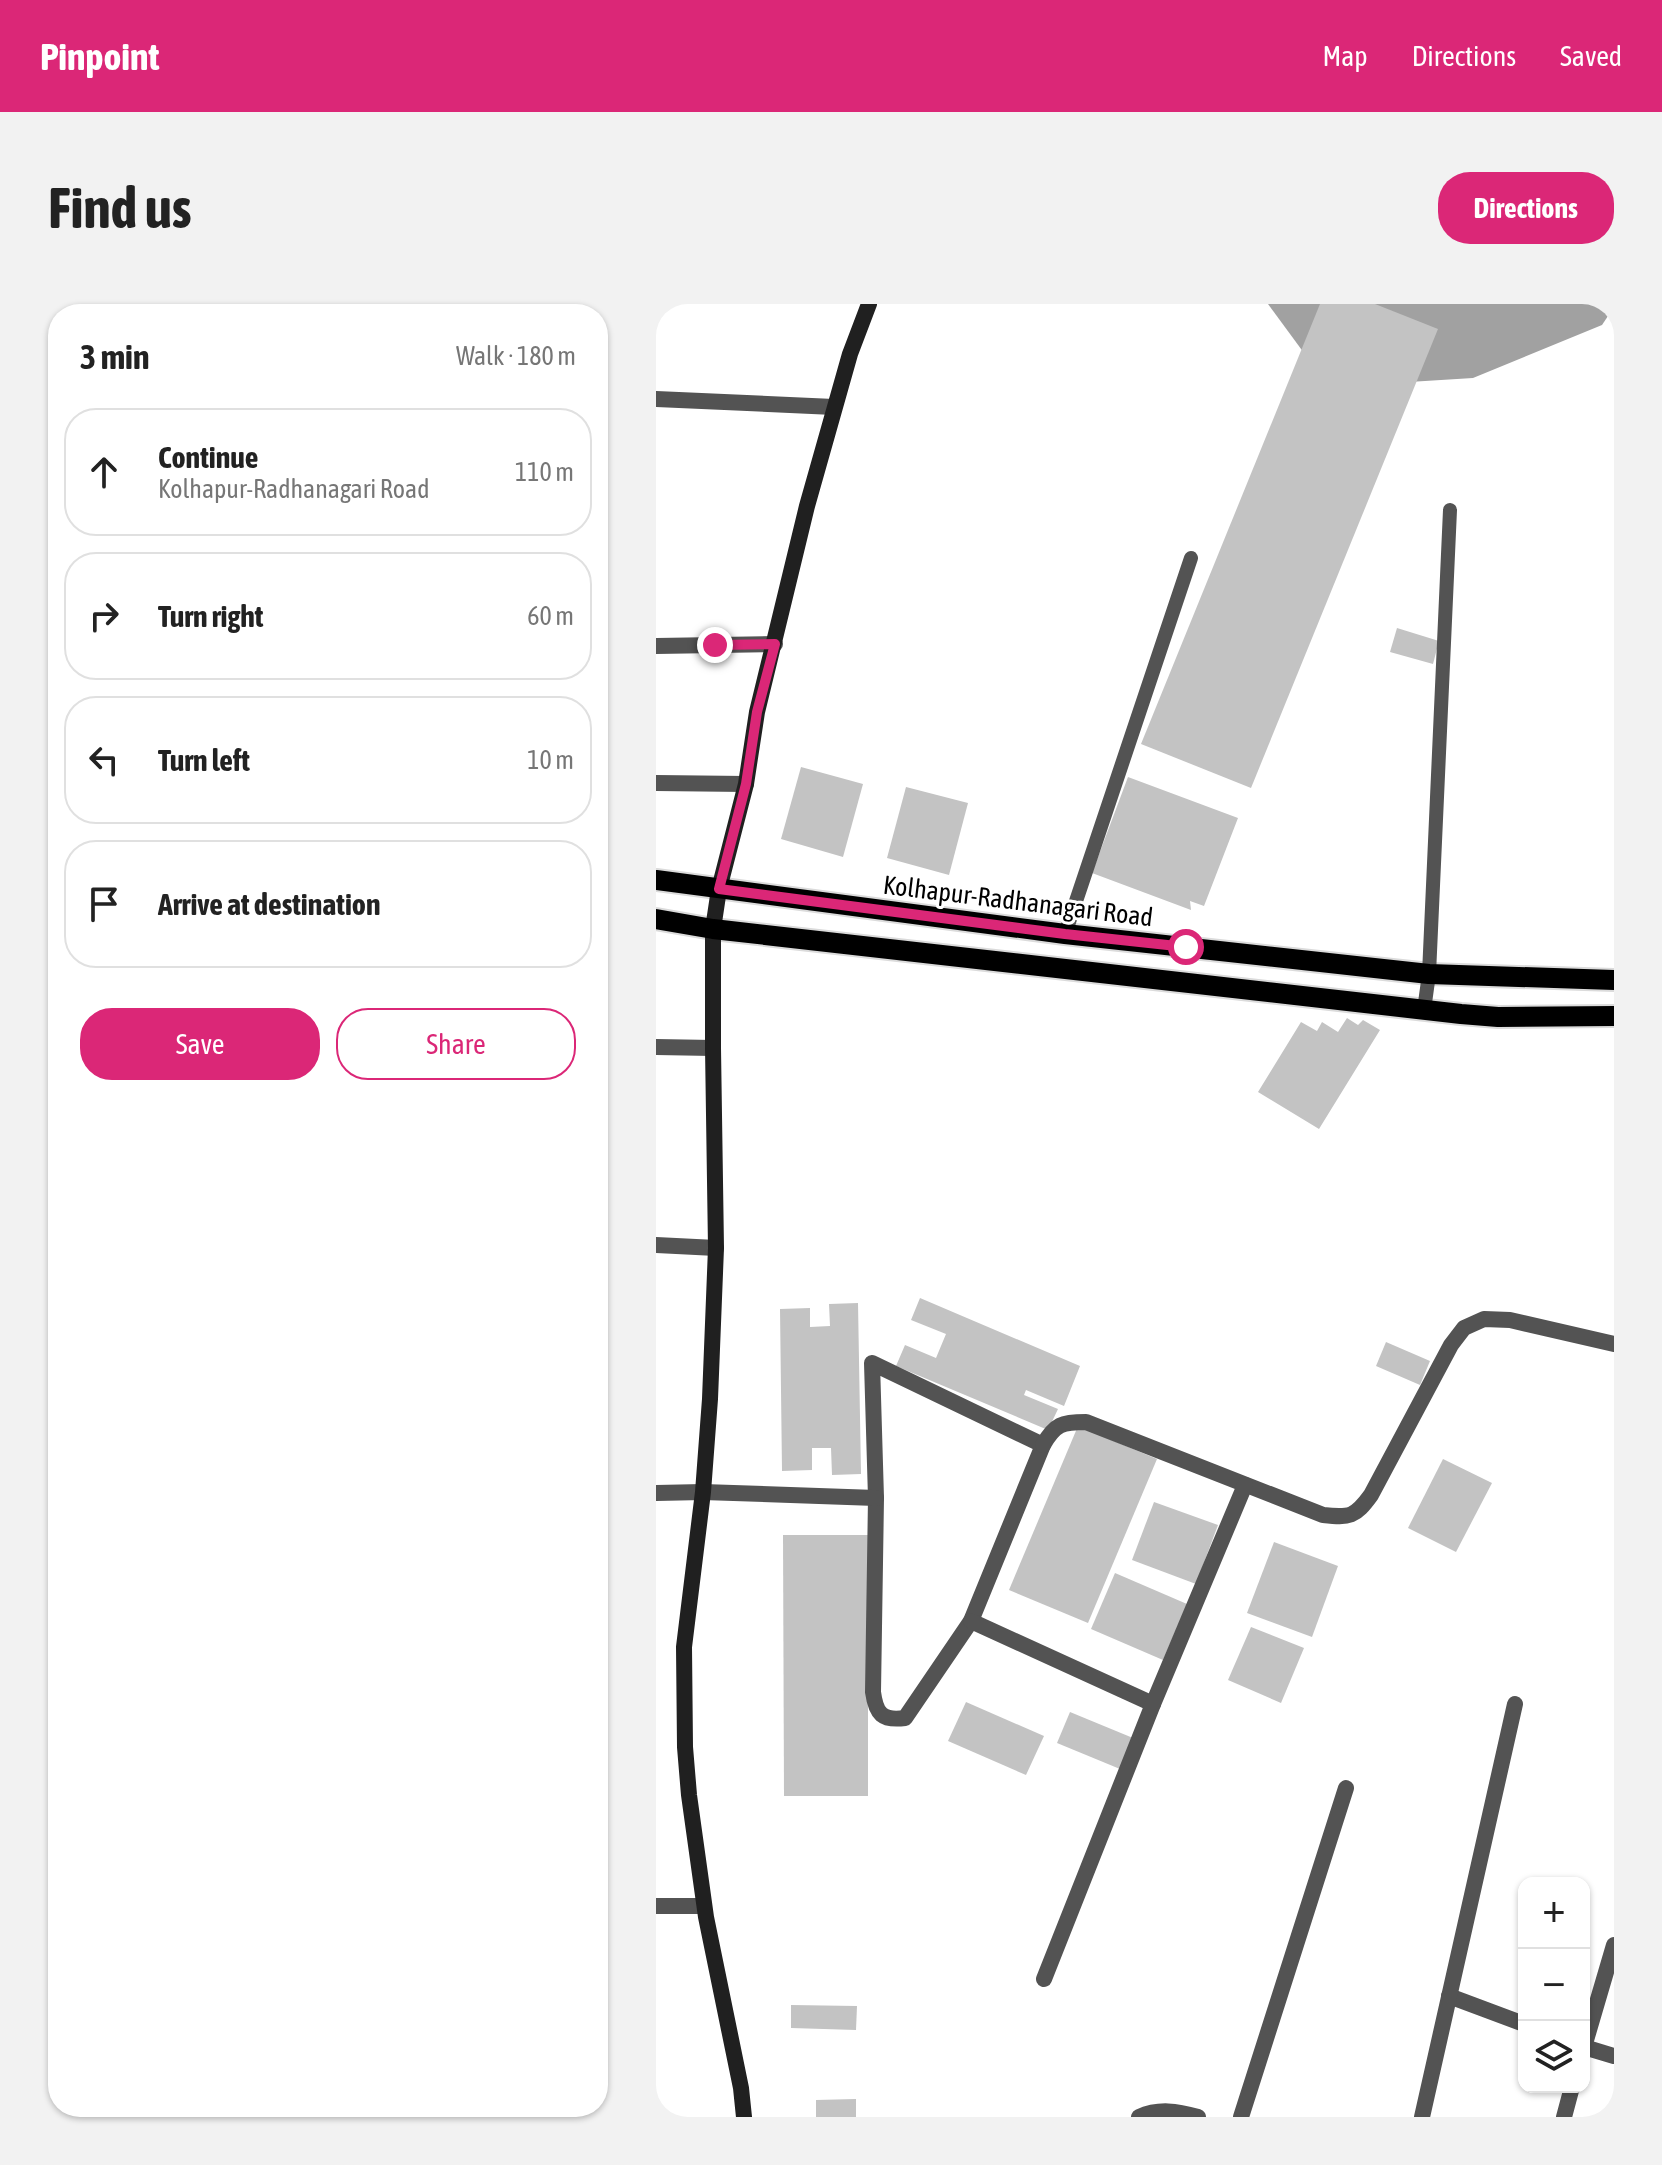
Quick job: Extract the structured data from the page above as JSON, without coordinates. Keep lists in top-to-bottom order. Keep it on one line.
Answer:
{"streets":{"main road":["Kolhapur-Radhanagari Road"]},"page":{"header":"Pinpoint","nav":["Map","Directions","Saved"],"buttons":["Directions",["Save","Share"]],"title":"Find us","heading":["3 min","Walk · 180 m"],"list":[["Continue","Kolhapur-Radhanagari Road","110 m"],["Turn right","60 m"],["Turn left","10 m"],"Arrive at destination"],"map_buttons":["+","−"]}}
